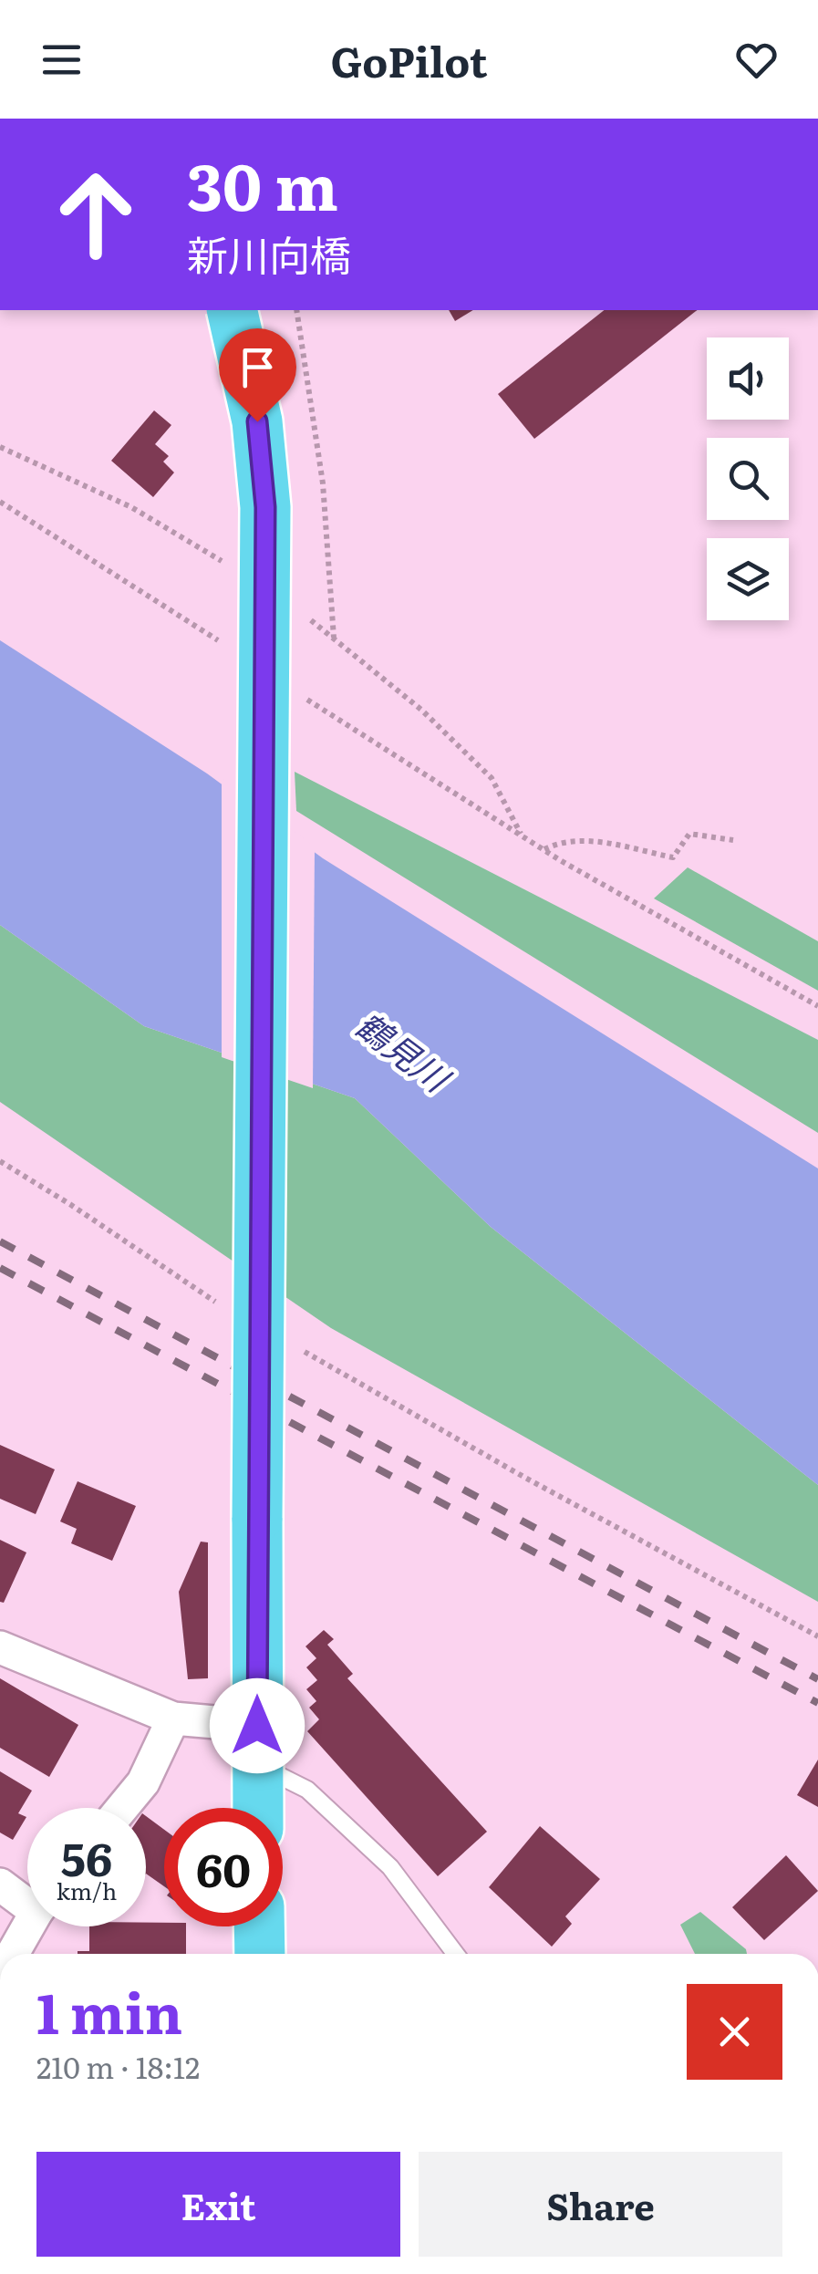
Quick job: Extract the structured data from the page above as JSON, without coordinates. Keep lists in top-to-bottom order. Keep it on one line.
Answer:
{"water":["鶴見川"],"page":{"header":"GoPilot","turn":["30 m","新川向橋"],"speed":"56 km/h","limit":"60","heading":["1 min","210 m · 18:12"],"buttons":["Exit","Share"]}}
